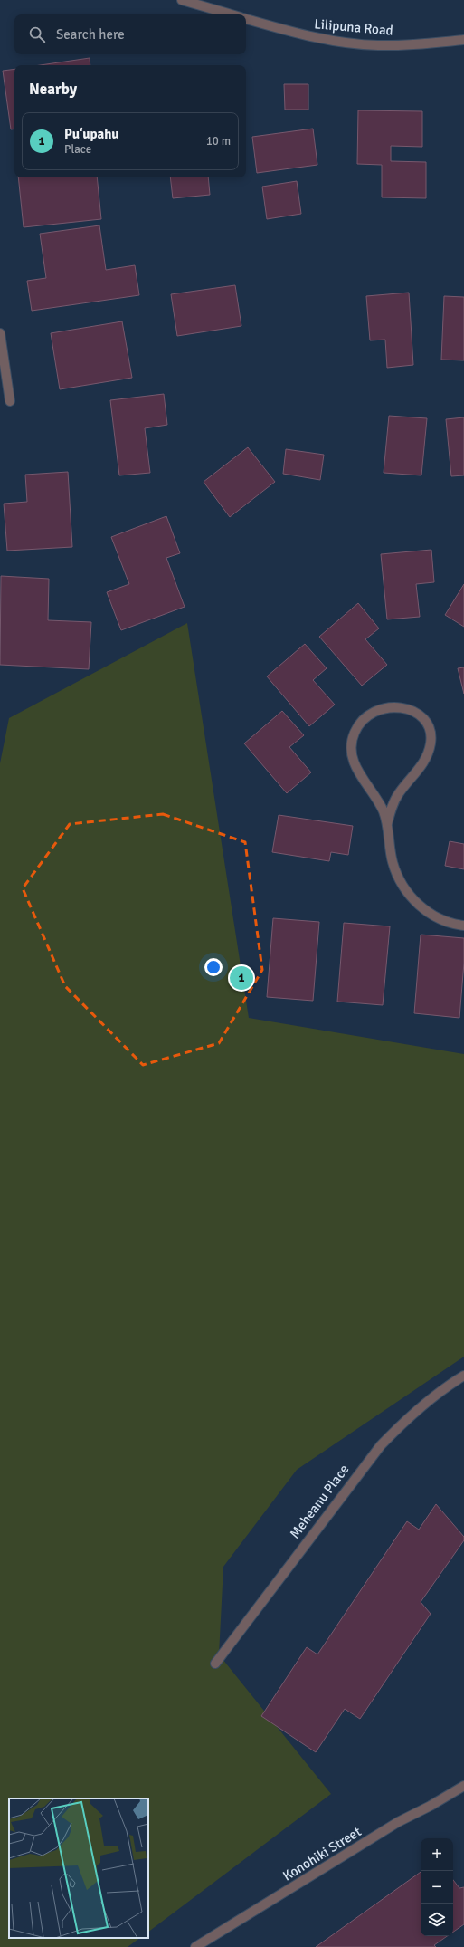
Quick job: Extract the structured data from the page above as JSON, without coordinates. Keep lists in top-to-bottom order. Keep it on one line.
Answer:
{"streets":{"street":["Lilipuna Road","Meheanu Place","Konohiki Street"]},"page":{"search":"Search here","heading":"Nearby","list":[{"mark":"1","name":"Puʻupahu","note":"Place","value":"10 m"}],"pins":"1","map_buttons":["+","−"]}}
